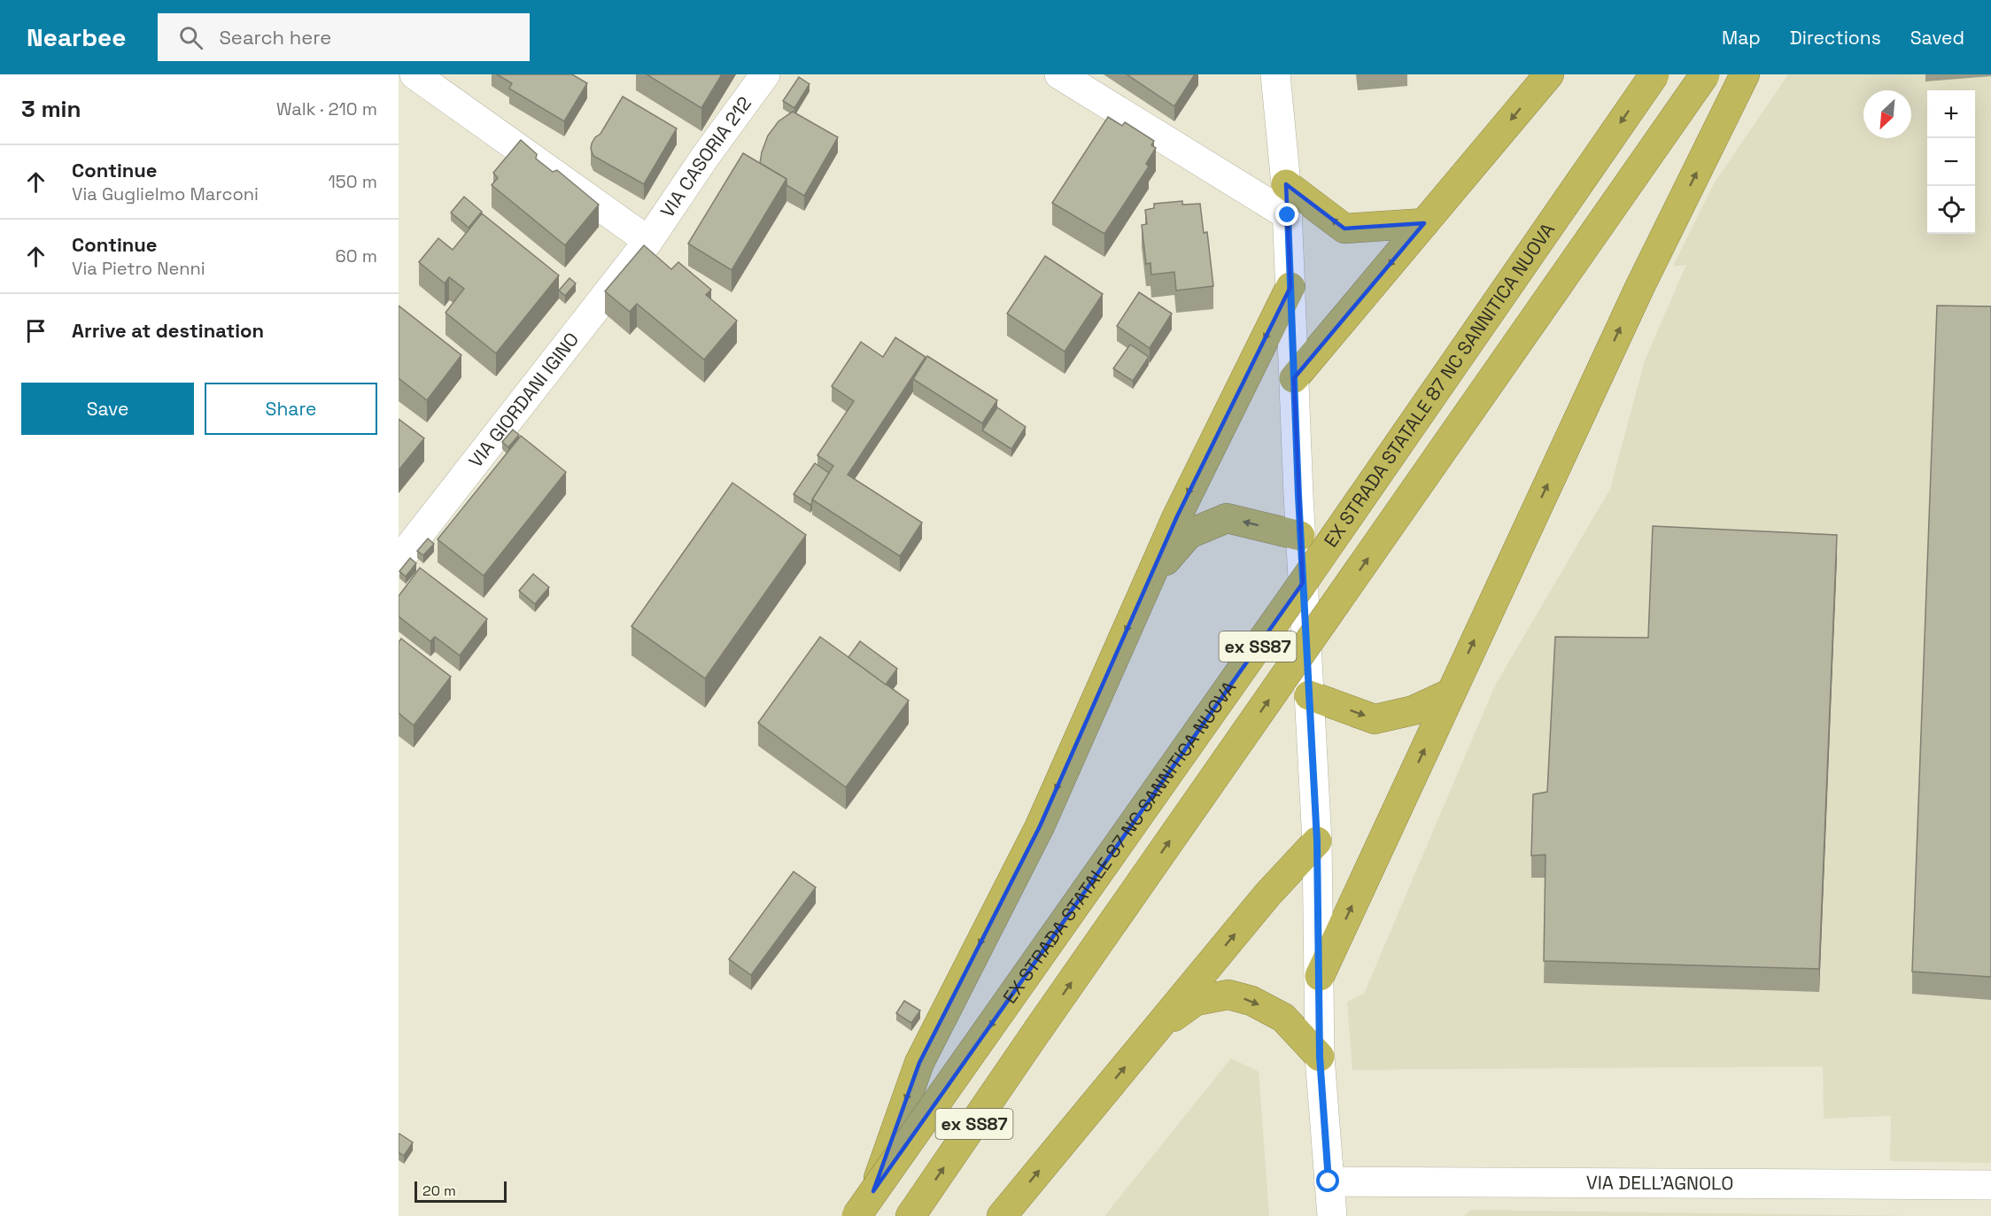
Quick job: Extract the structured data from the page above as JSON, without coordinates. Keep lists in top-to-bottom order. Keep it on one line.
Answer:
{"streets":{"highway":["EX STRADA STATALE 87 NC SANNITICA NUOVA","ex SS87"],"street":["VIA CASORIA 212","VIA GIORDANI IGINO","VIA DELL'AGNOLO"]},"crossings":[["VIA CASORIA 212","VIA GIORDANI IGINO"]],"scale_bar":"20 m","north":"bottom left","page":{"header":"Nearbee","search":"Search here","nav":["Map","Directions","Saved"],"heading":["3 min","Walk · 210 m"],"map_buttons":["+","−"],"list":[["Continue","Via Guglielmo Marconi","150 m"],["Continue","Via Pietro Nenni","60 m"],"Arrive at destination"],"buttons":["Save","Share"],"scale":"20 m"}}
